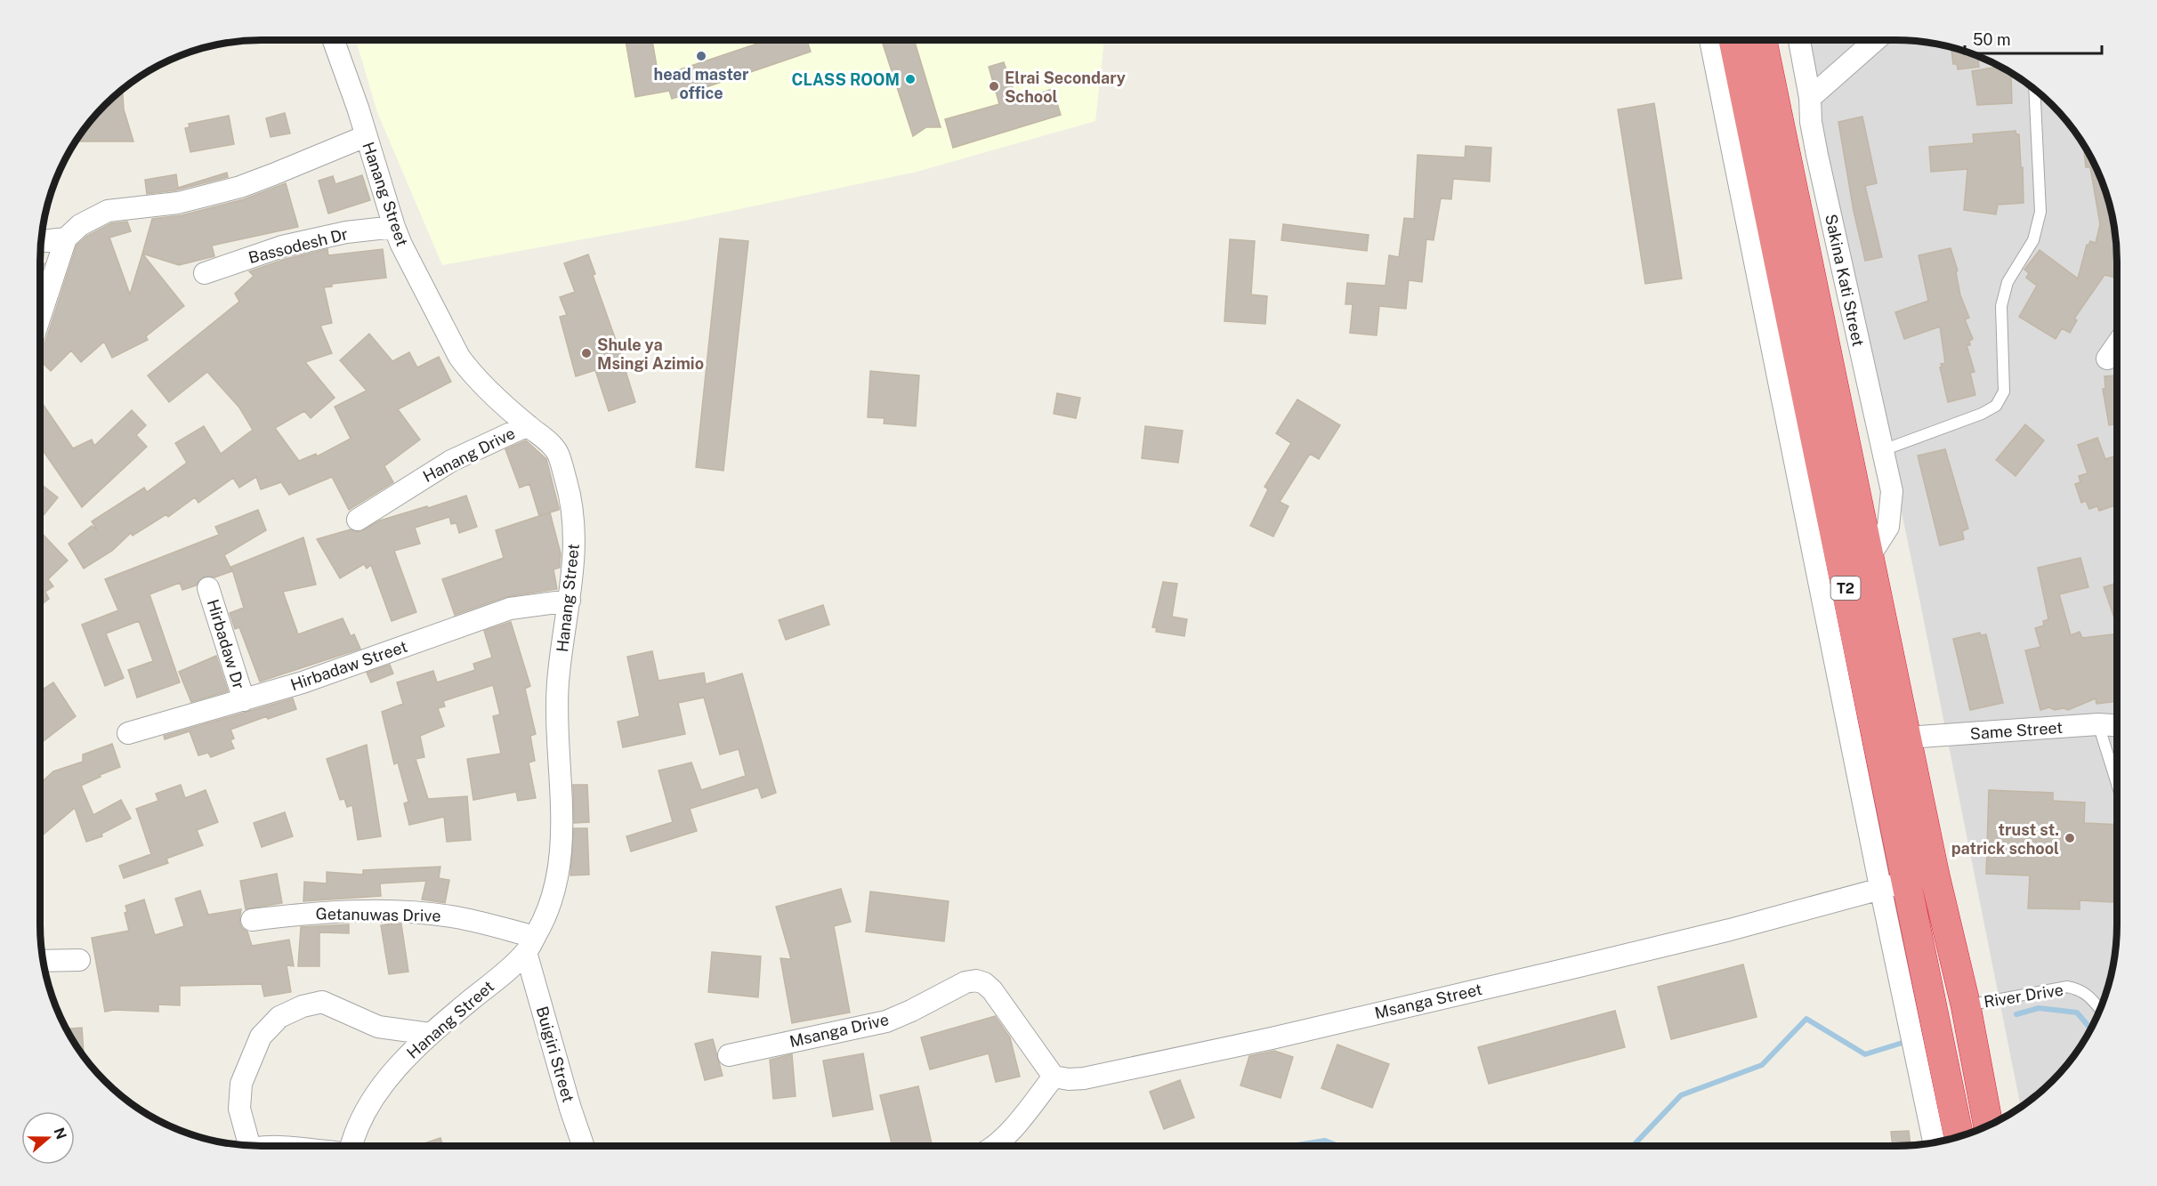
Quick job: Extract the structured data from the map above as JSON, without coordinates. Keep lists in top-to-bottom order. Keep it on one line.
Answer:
{"streets":{"highway":["T2"],"street":["Hanang Street","Bassodesh Dr","Sakina Kati Street","Hanang Drive","Hirbadaw Dr","Hirbadaw Street","Same Street","Getanuwas Drive","Msanga Street","Msanga Drive","Buigiri Street"],"lane":["River Drive"]},"crossings":[["Hanang Street","Bassodesh Dr"],["Hanang Street","Hanang Drive"],["Hanang Street","Hirbadaw Street"],["Hanang Street","Getanuwas Drive"],["Hanang Street","Buigiri Street"],["Sakina Kati Street","T2"],["T2","Same Street"],["T2","River Drive"],["T2","Msanga Street"],["Hirbadaw Dr","Hirbadaw Street"],["Getanuwas Drive","Buigiri Street"],["Msanga Street","Msanga Drive"]],"places":["head master office","CLASS ROOM","Elrai Secondary School","Shule ya Msingi Azimio","trust st. patrick school"],"scale_bar":"50 m","north":"right"}
